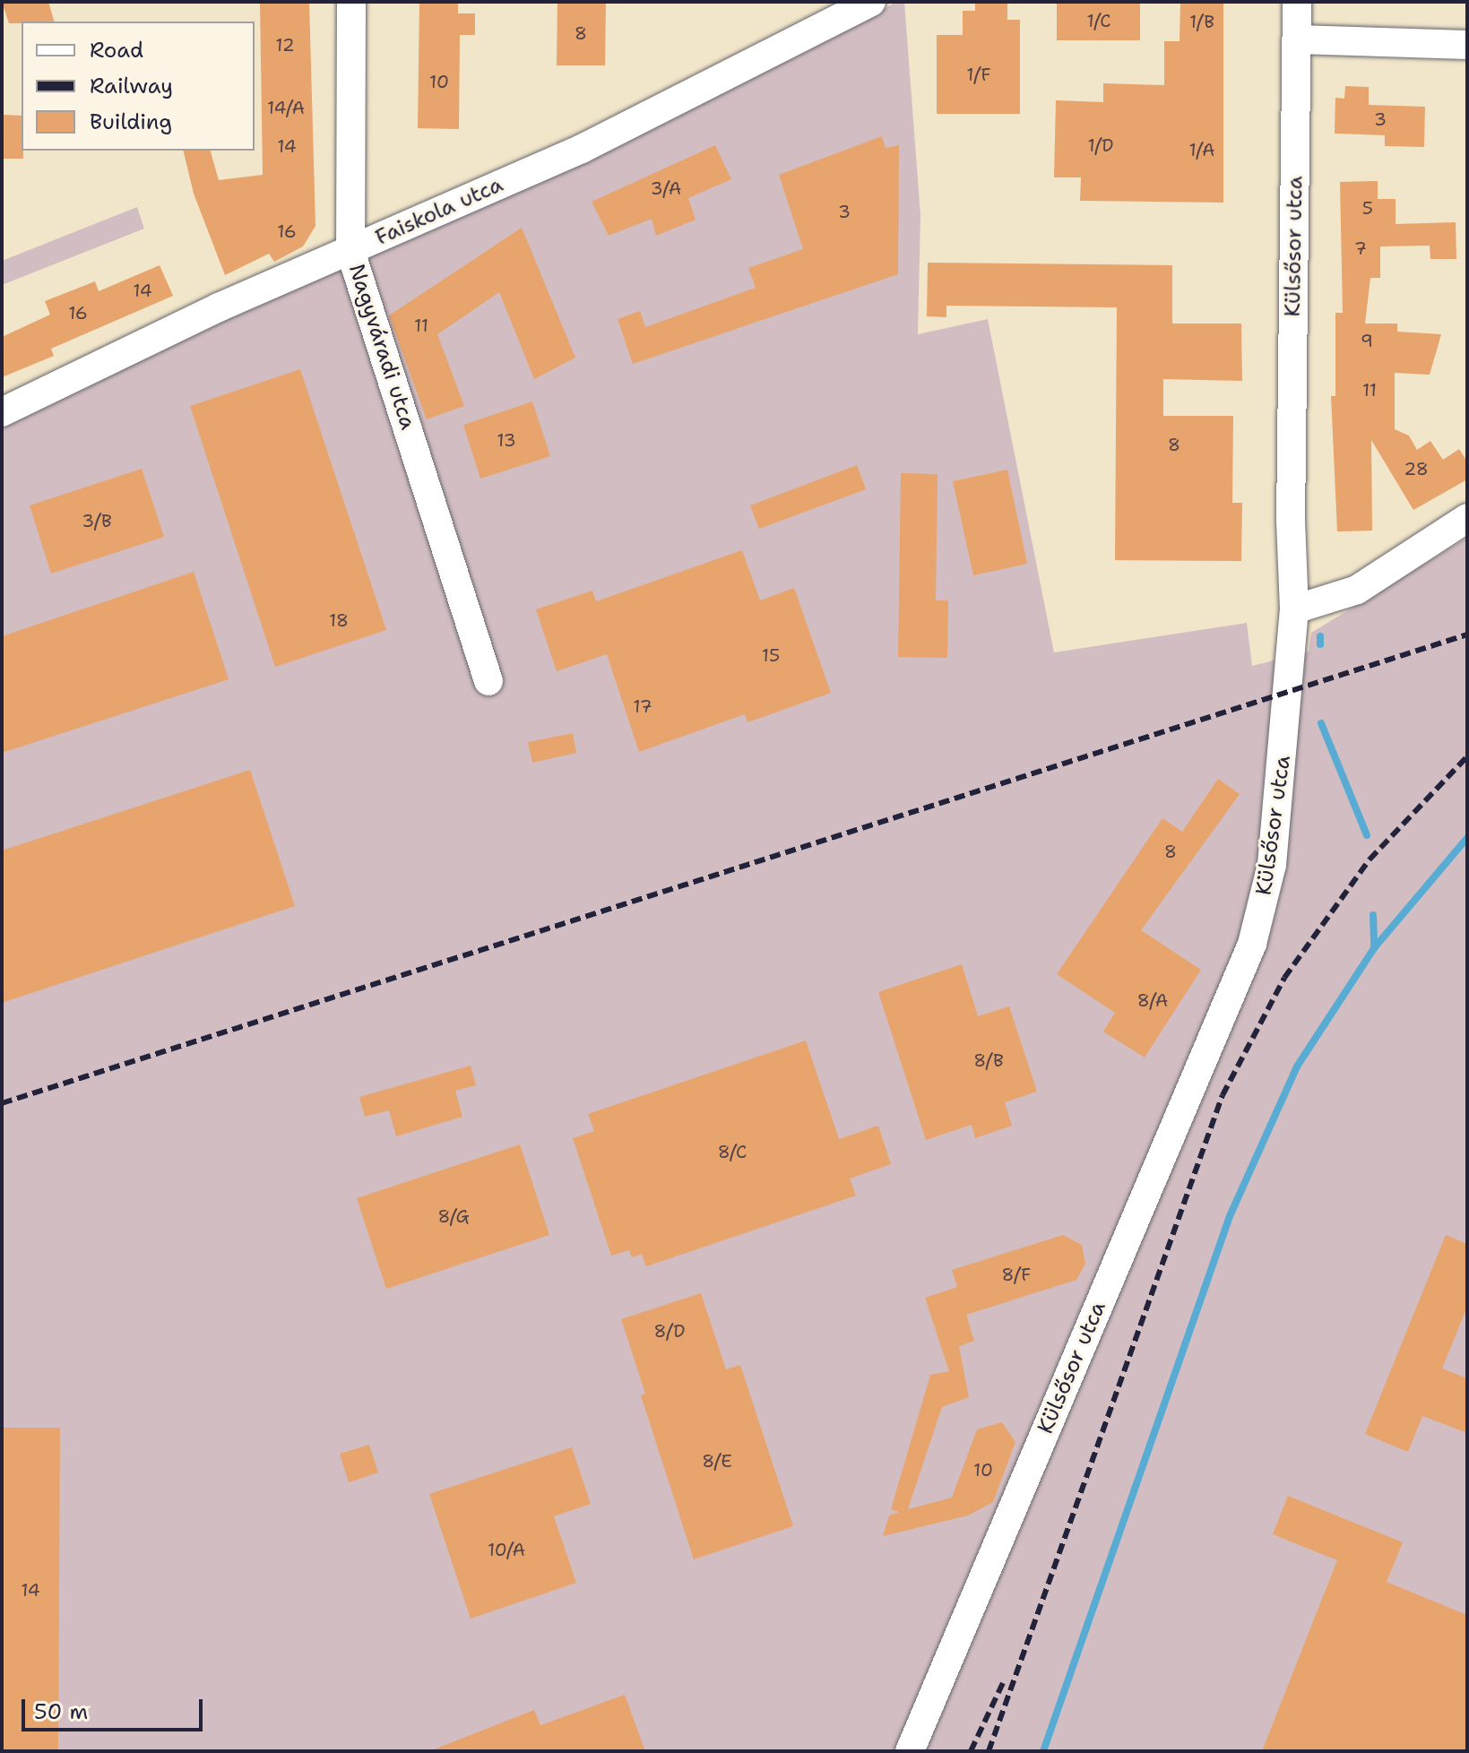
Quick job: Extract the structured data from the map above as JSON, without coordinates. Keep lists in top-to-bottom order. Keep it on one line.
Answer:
{"streets":{"street":["Faiskola utca","Külsősor utca","Nagyváradi utca"]},"crossings":[["Faiskola utca","Nagyváradi utca"]],"house_numbers":["1/C","1/B","8","12","1/F","10","14/A","3","1/D","14","1/A","3/A","5","3","16","7","14","16","11","9","11","13","8","28","3/B","18","15","17","8","8/A","8/B","8/C","8/G","8/F","8/D","8/E","10","10/A","14"],"legend":["Road","Railway","Building"],"scale_bar":"50 m"}
